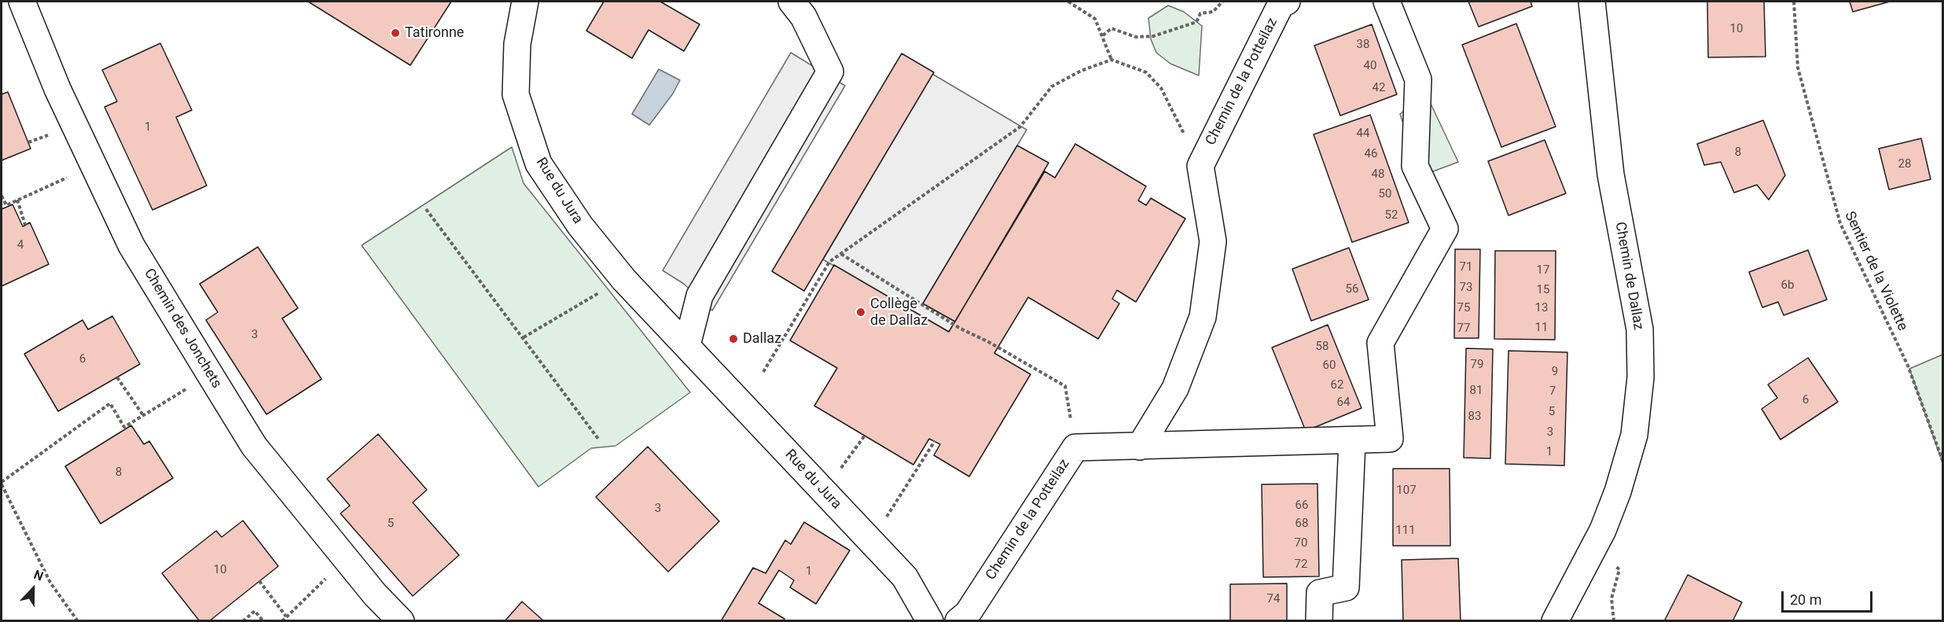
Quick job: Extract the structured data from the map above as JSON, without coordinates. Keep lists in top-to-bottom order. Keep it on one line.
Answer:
{"streets":{"street":["Chemin de la Potteilaz","Rue du Jura","Chemin de Dallaz","Chemin des Jonchets"],"path":["Sentier de la Violette"]},"places":["Tatironne","Collège de Dallaz","Dallaz"],"house_numbers":["10","38","40","42","1","44","8","46","28","48","50","52","4","71","17","6b","73","56","15","75","13","11","77","3","58","6","79","60","9","62","81","7","6","64","5","83","3","1","8","107","66","3","5","68","111","70","72","10","1","74"],"scale_bar":"20 m","north":"top"}
